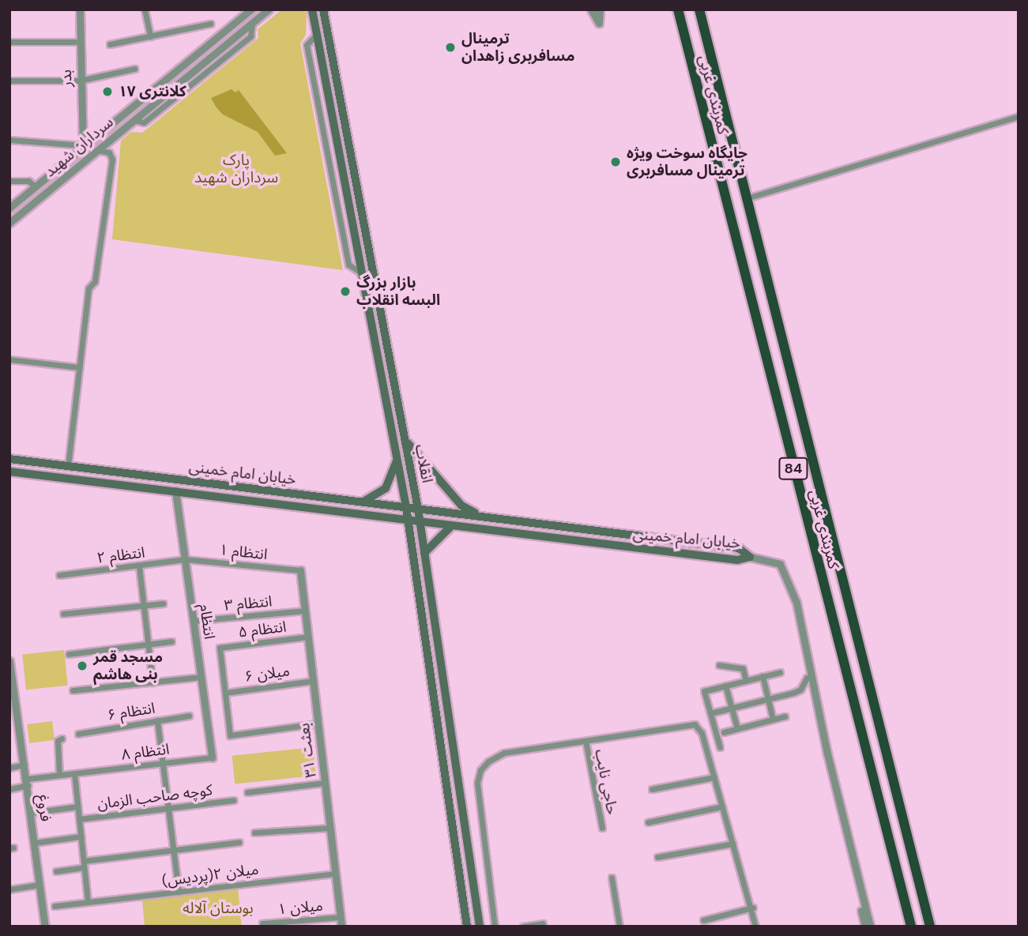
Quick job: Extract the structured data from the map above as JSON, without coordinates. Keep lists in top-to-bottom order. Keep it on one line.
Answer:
{"streets":{"highway":["کمربندی غربی","84"],"main road":["انقلاب","خیابان امام خمینی"],"street":["بدر","سرداران شهید","انتظام ۱","انتظام ۲","انتظام ۳","انتظام","انتظام ۵","میلان ۶","انتظام ۶","بعثت ۳۱","انتظام ۸","حاجی نایب","کوچه صاحب الزمان","فروغ","میلان ۲(پردیس)","میلان ۱"]},"crossings":[["بدر","سرداران شهید"],["انقلاب","خیابان امام خمینی"],["خیابان امام خمینی","انتظام"],["انتظام ۱","انتظام ۲"],["انتظام ۱","انتظام"],["انتظام ۱","بعثت ۳۱"],["انتظام ۲","انتظام"],["انتظام ۳","انتظام"],["انتظام ۳","بعثت ۳۱"],["انتظام","انتظام ۸"],["انتظام ۵","میلان ۶"],["انتظام ۵","بعثت ۳۱"],["میلان ۶","بعثت ۳۱"],["بعثت ۳۱","میلان ۲(پردیس)"],["بعثت ۳۱","میلان ۱"],["انتظام ۸","فروغ"]],"parks":["پارک سرداران شهید","بوستان آلاله"],"places":["ترمینال مسافربری زاهدان","کلانتری ۱۷","جایگاه سوخت ویژه ترمینال مسافربری","بازار بزرگ البسه انقلاب","مسجد قمر بنی هاشم"]}
